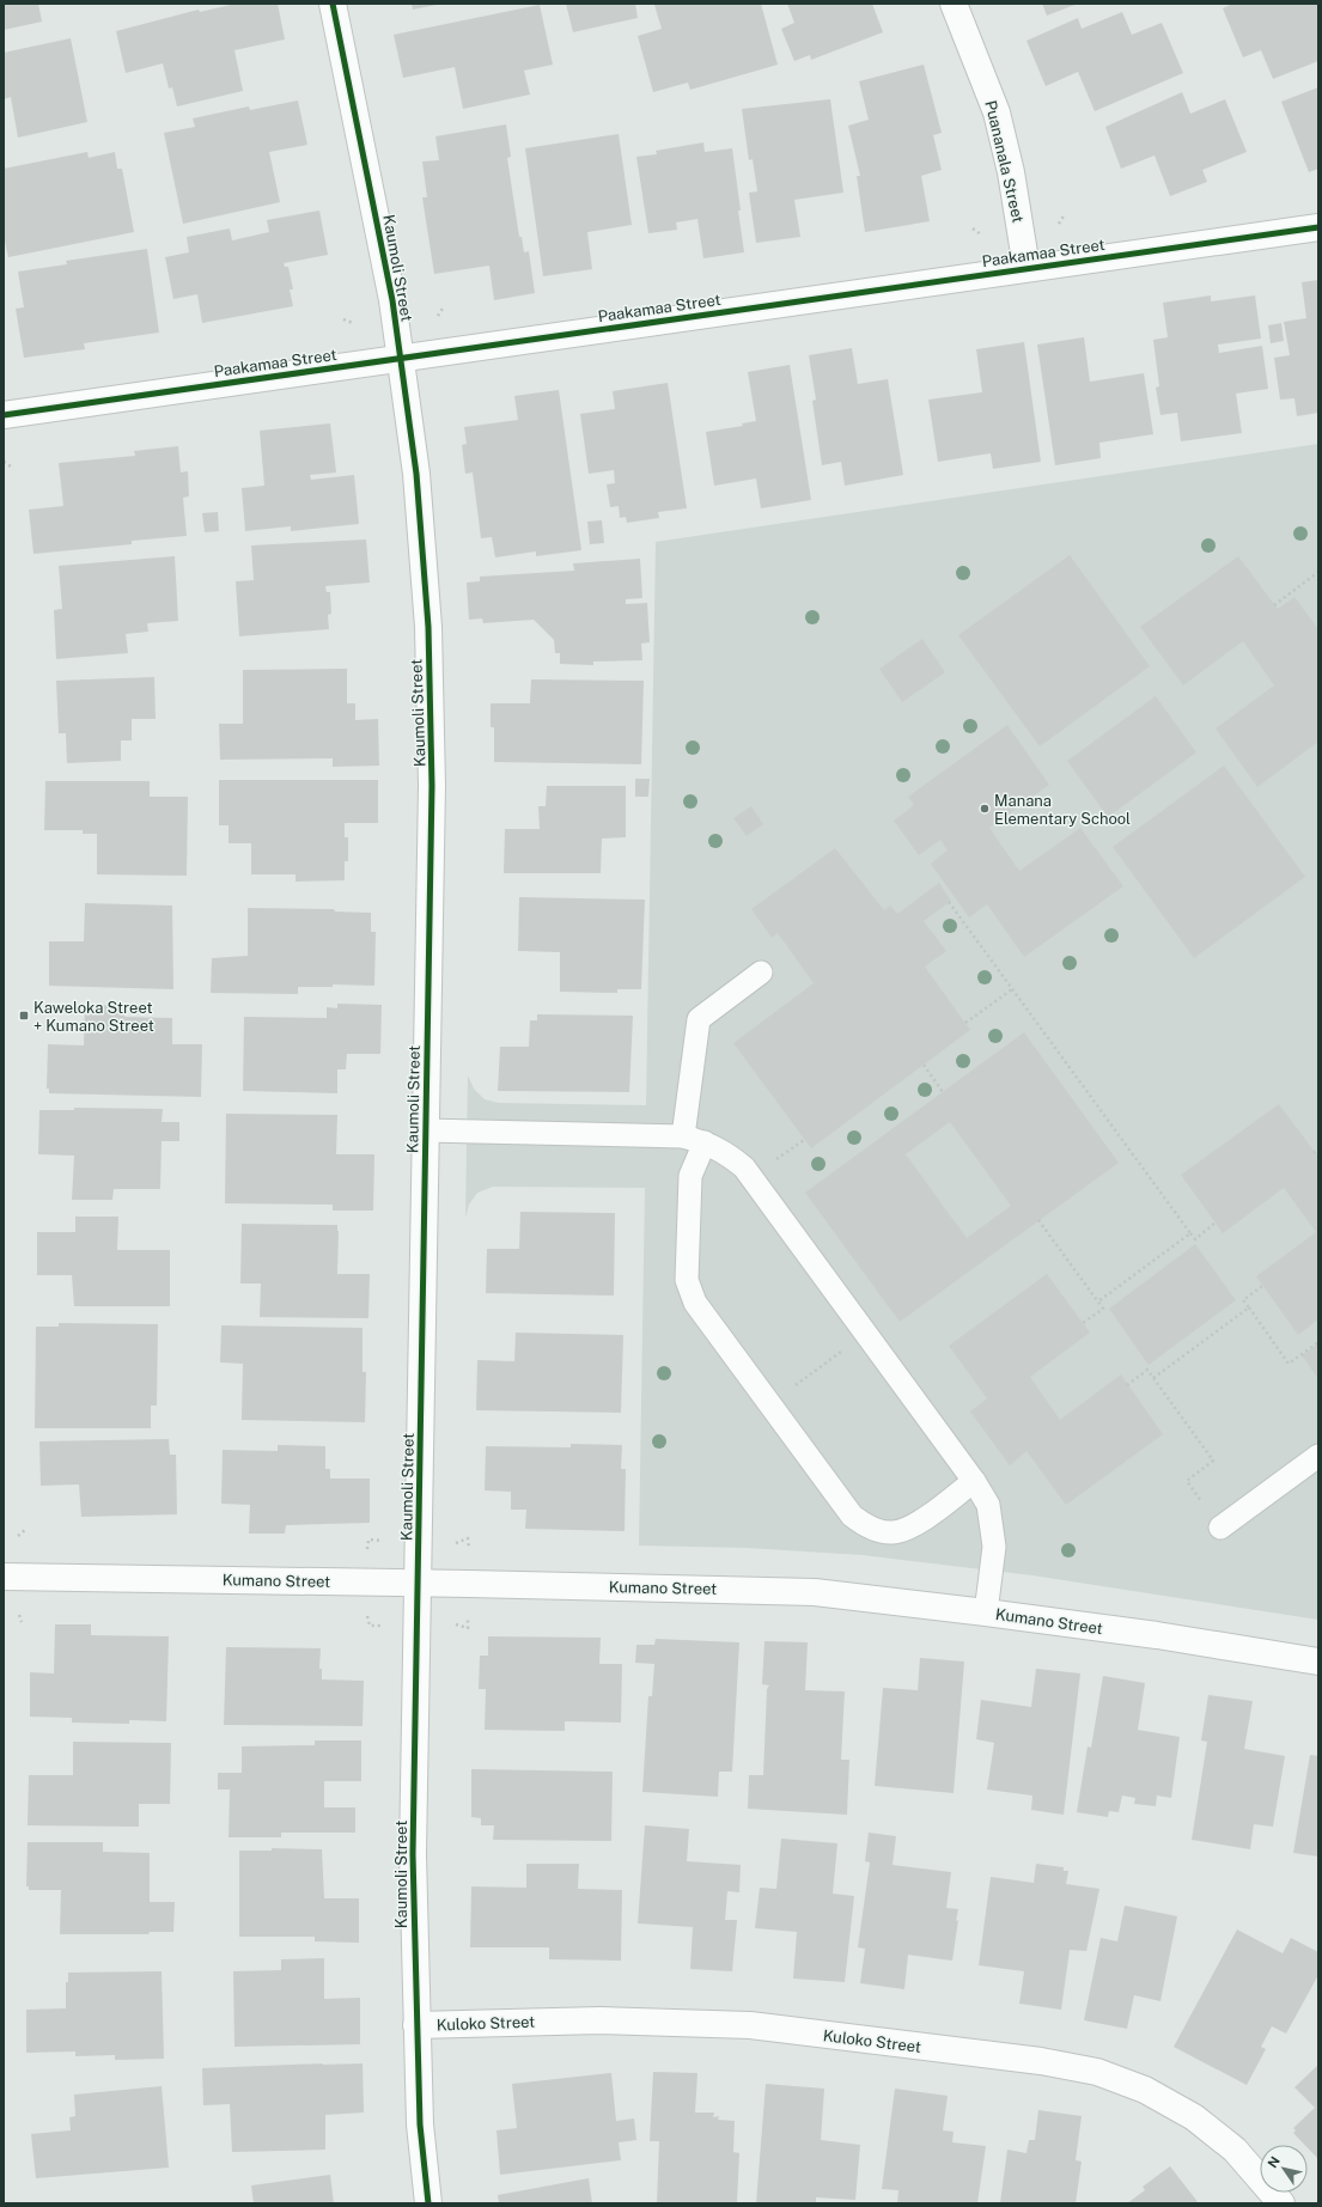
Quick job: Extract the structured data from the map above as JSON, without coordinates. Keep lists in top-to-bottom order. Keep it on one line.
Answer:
{"streets":{"street":["Puananala Street","Paakamaa Street","Kaumoli Street","Kumano Street","Kuloko Street"]},"crossings":[["Puananala Street","Paakamaa Street"],["Paakamaa Street","Kaumoli Street"],["Kaumoli Street","Kumano Street"],["Kaumoli Street","Kuloko Street"]],"places":{"other":["Manana Elementary School"],"transit":["Kaweloka Street + Kumano Street"]},"north":"top left"}
